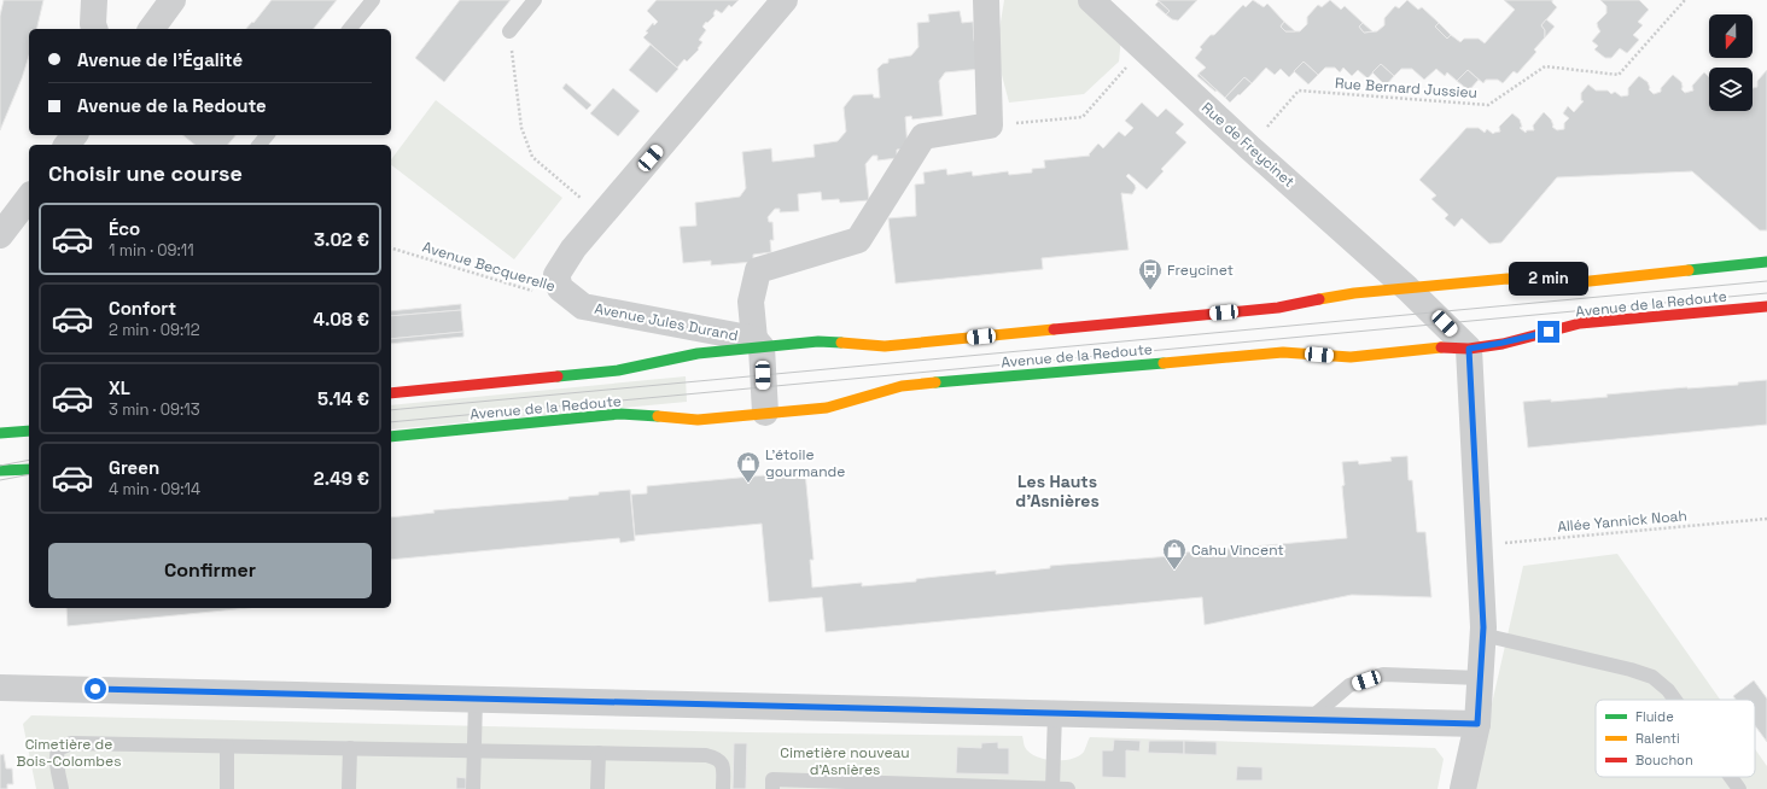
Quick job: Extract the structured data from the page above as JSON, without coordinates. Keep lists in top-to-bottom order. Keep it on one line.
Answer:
{"streets":{"main road":["Avenue de la Redoute"],"street":["Rue de Freycinet","Avenue Jules Durand"],"path":["Rue Bernard Jussieu","Avenue Becquerelle","Allée Yannick Noah"]},"crossings":[["Rue Bernard Jussieu","Rue de Freycinet"],["Rue de Freycinet","Avenue de la Redoute"],["Avenue de la Redoute","Avenue Jules Durand"]],"districts":["Les Hauts d'Asnières"],"parks":["Cimetière de Bois-Colombes","Cimetière nouveau d'Asnières"],"places":{"bus stop":["Freycinet"],"shop":["L'étoile gourmande","Cahu Vincent"]},"legend":["Fluide","Ralenti","Bouchon"],"north":"bottom","page":{"banner":["Avenue de l'Égalité","Avenue de la Redoute"],"heading":"Choisir une course","list":[{"name":"Éco","note":"1 min · 09:11","value":"3.02 €"},{"name":"Confort","note":"2 min · 09:12","value":"4.08 €"},{"name":"XL","note":"3 min · 09:13","value":"5.14 €"},{"name":"Green","note":"4 min · 09:14","value":"2.49 €"}],"bubble":"2 min","buttons":"Confirmer"}}
